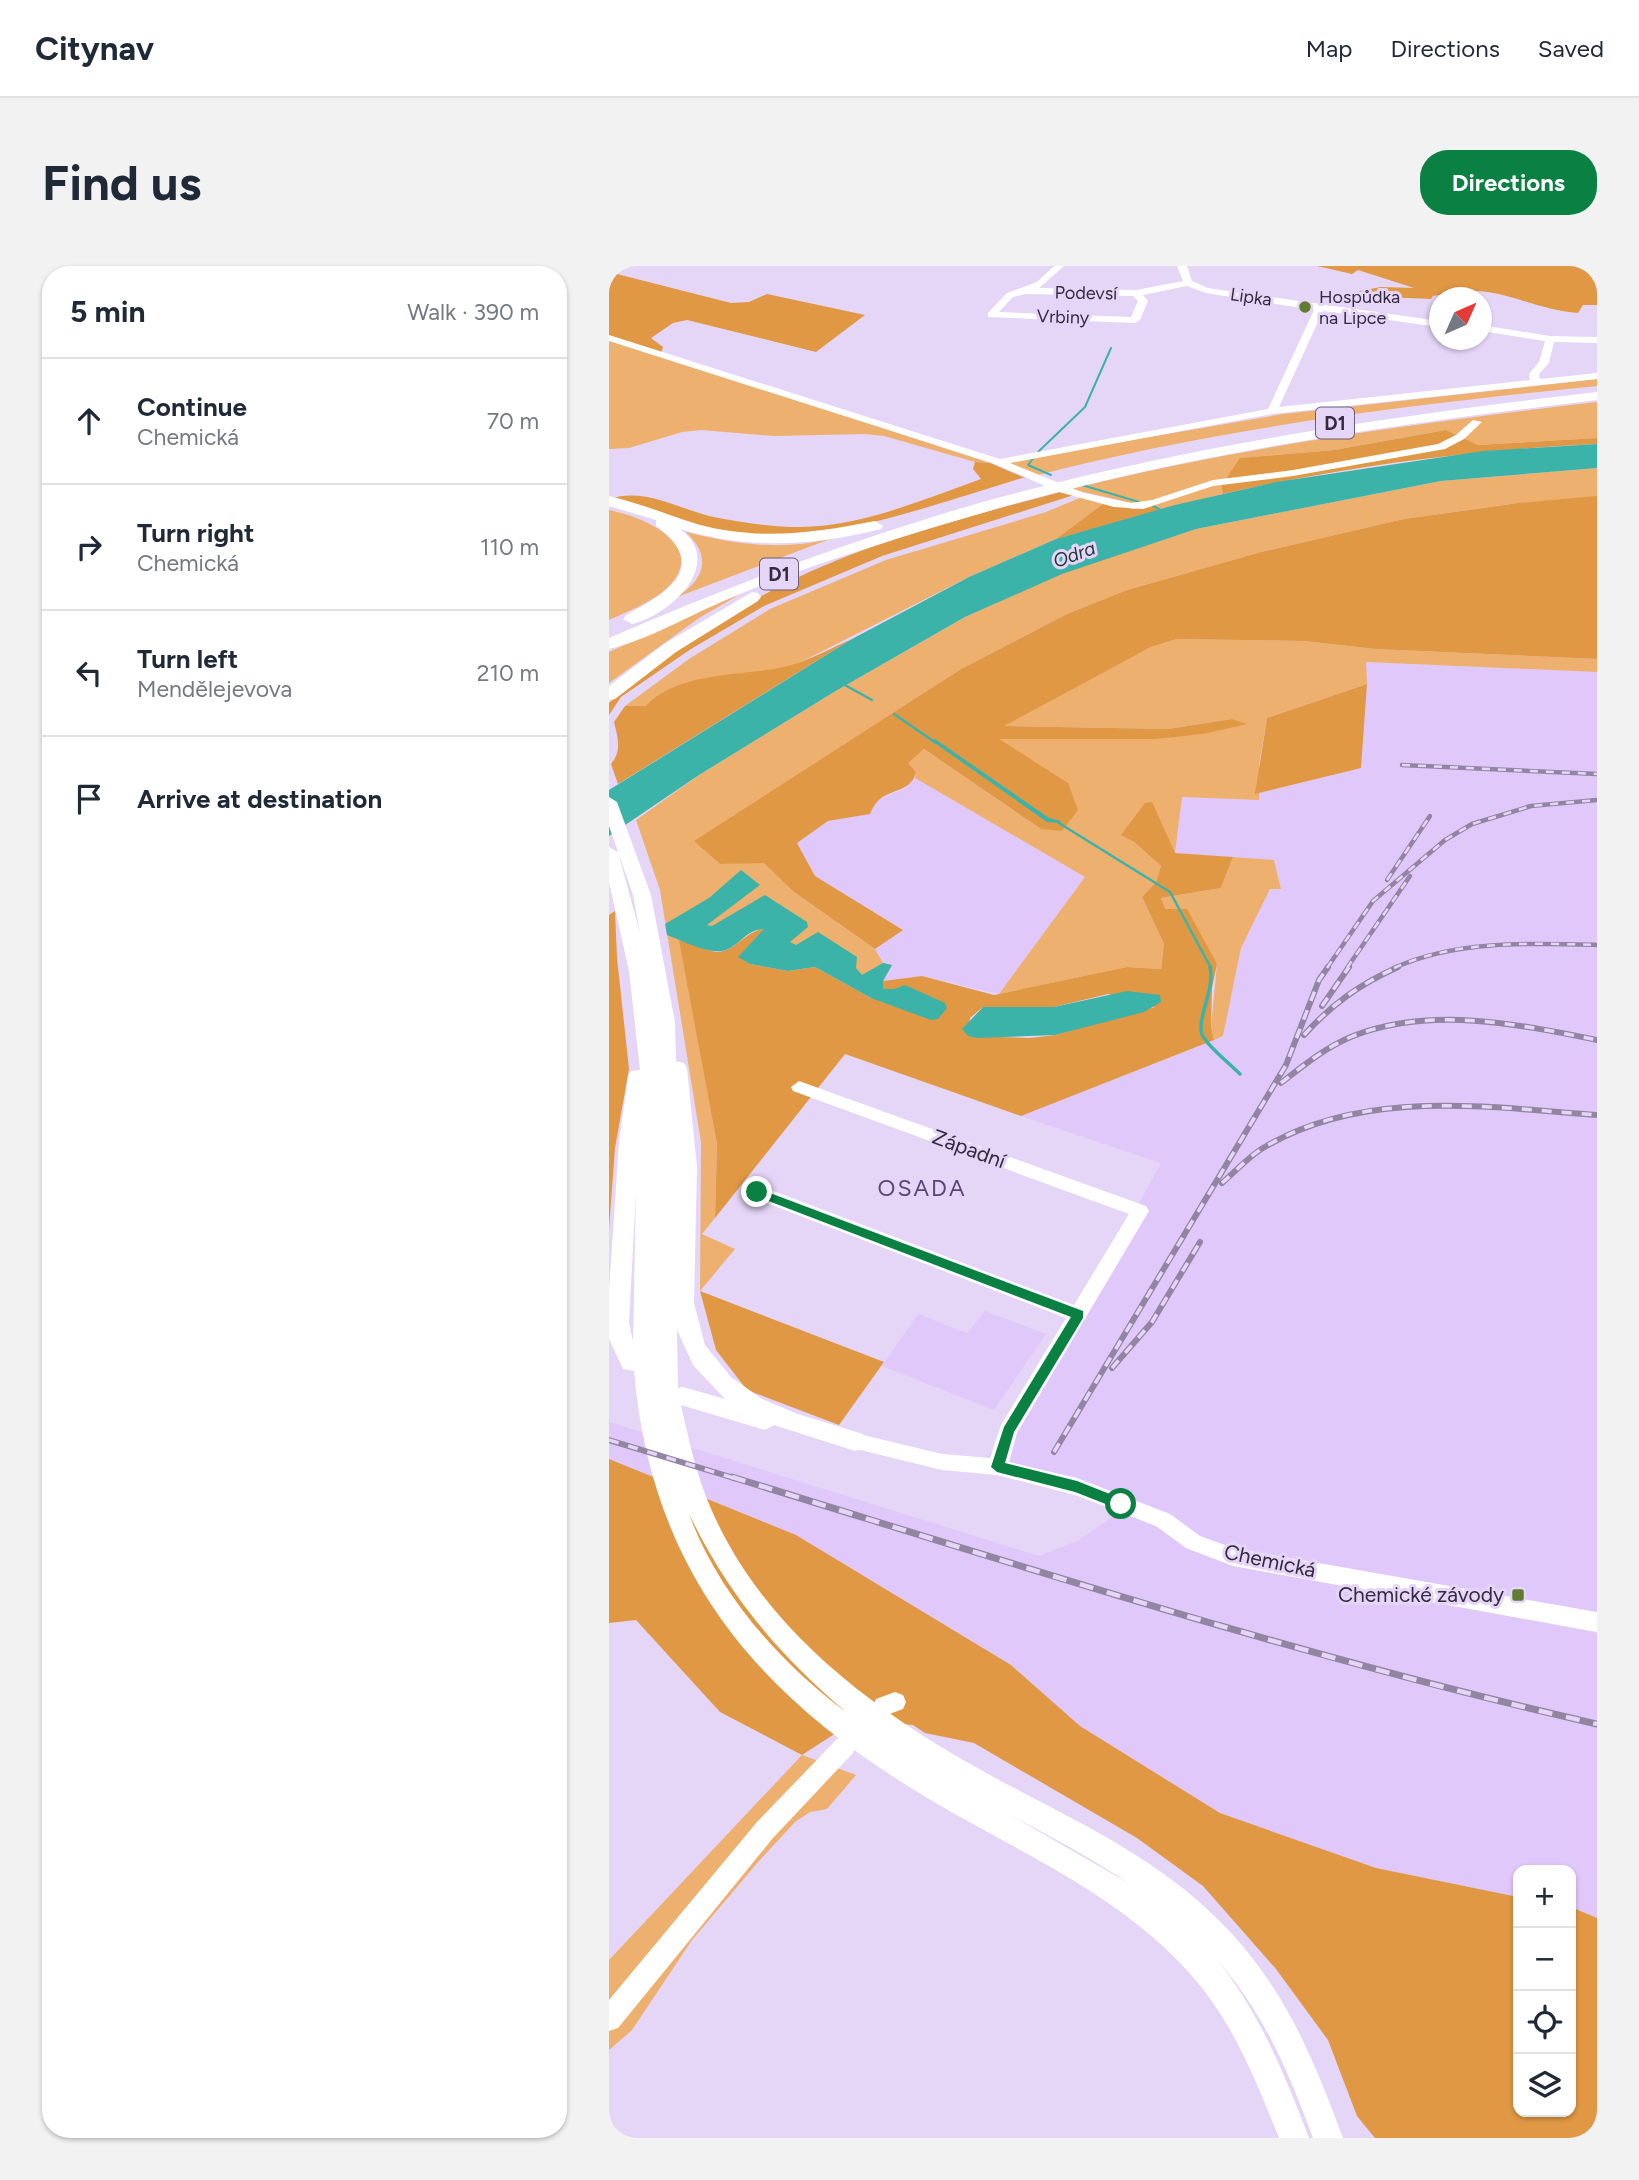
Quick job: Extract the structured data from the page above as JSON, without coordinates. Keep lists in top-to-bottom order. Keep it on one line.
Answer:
{"streets":{"highway":["D1"],"street":["Podevsí","Lipka","Vrbiny","Západní","Chemická"]},"crossings":[["Podevsí","Lipka"],["Podevsí","Vrbiny"]],"districts":["OSADA"],"water":["Odra"],"places":{"other":["Hospůdka na Lipce"],"transit":["Chemické závody"]},"north":"top right","page":{"header":"Citynav","nav":["Map","Directions","Saved"],"buttons":"Directions","title":"Find us","heading":["5 min","Walk · 390 m"],"list":[["Continue","Chemická","70 m"],["Turn right","Chemická","110 m"],["Turn left","Mendělejevova","210 m"],"Arrive at destination"],"map_buttons":["+","−"]}}
